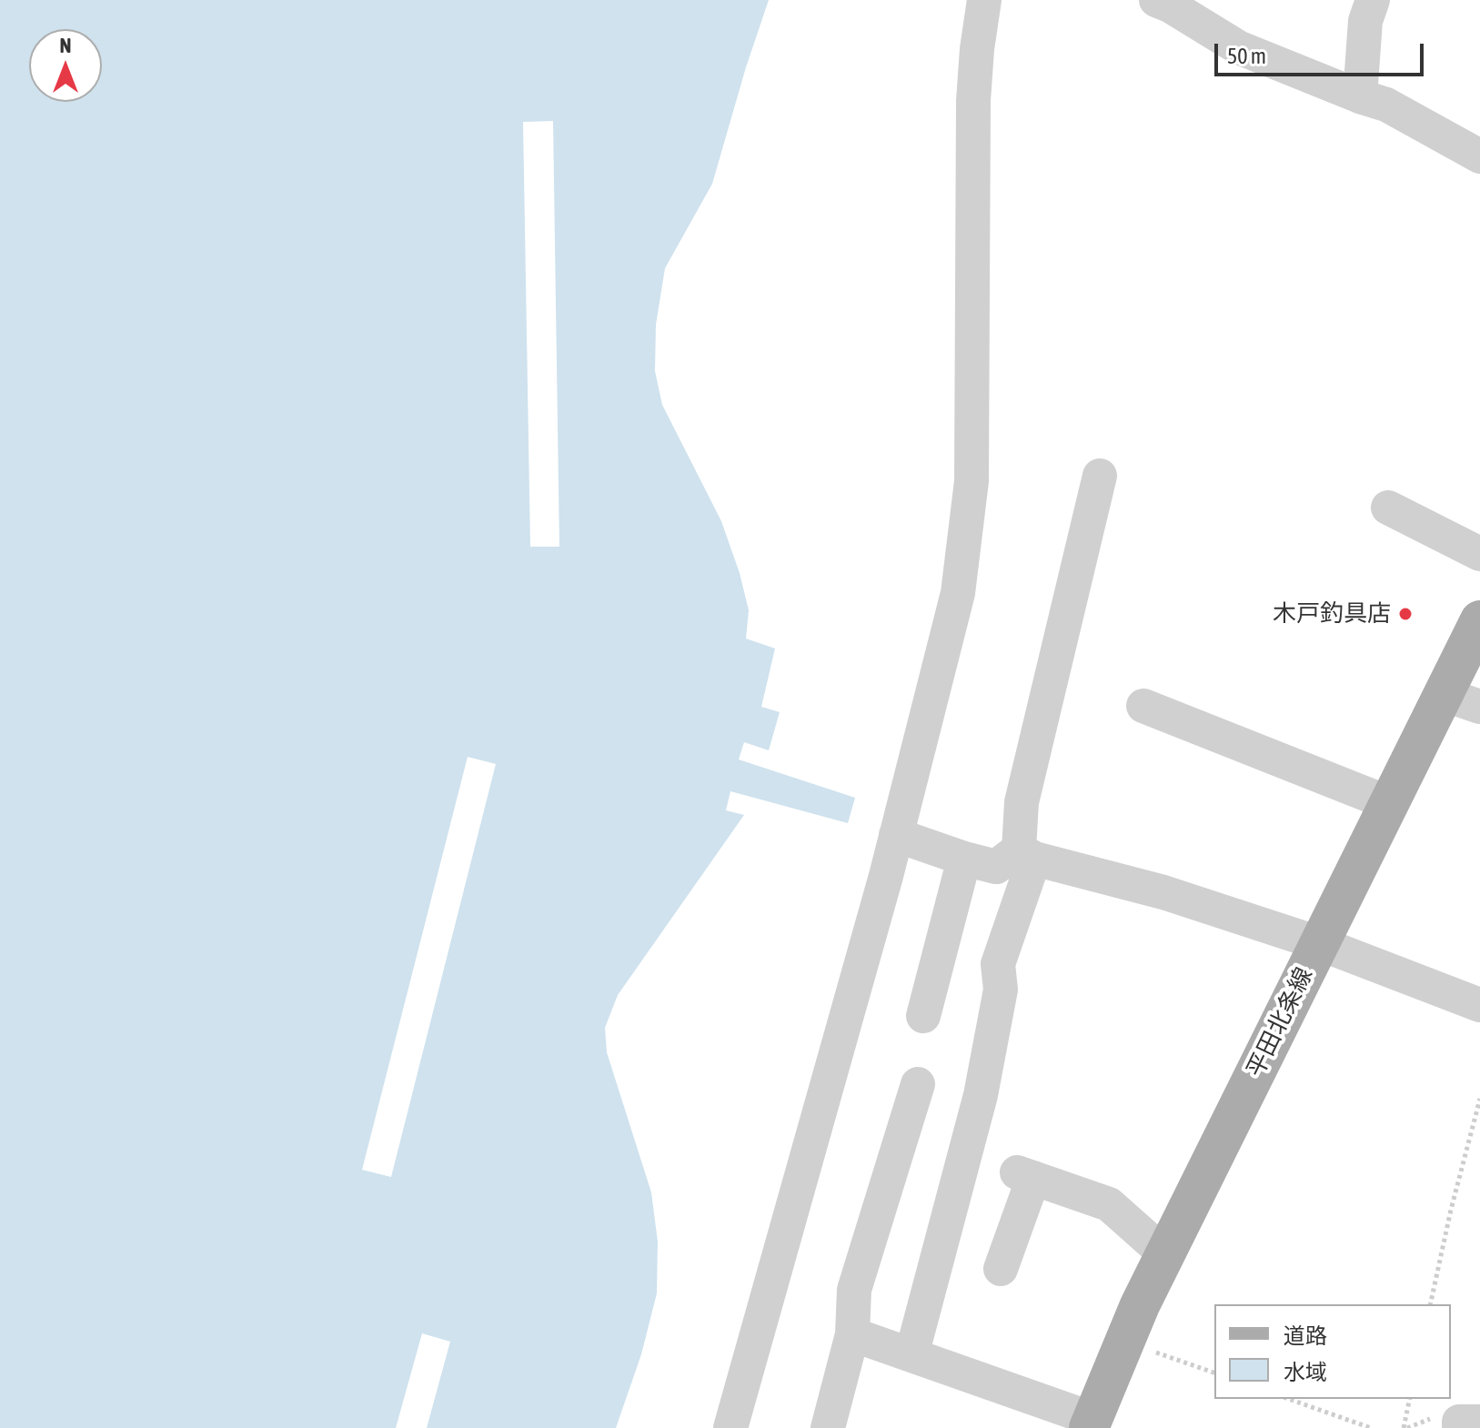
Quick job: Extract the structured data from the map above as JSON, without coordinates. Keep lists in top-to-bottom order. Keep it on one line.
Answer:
{"streets":{"main road":["平田北条線"]},"places":["木戸釣具店"],"legend":["道路","水域"],"scale_bar":"50 m","north":"top"}
